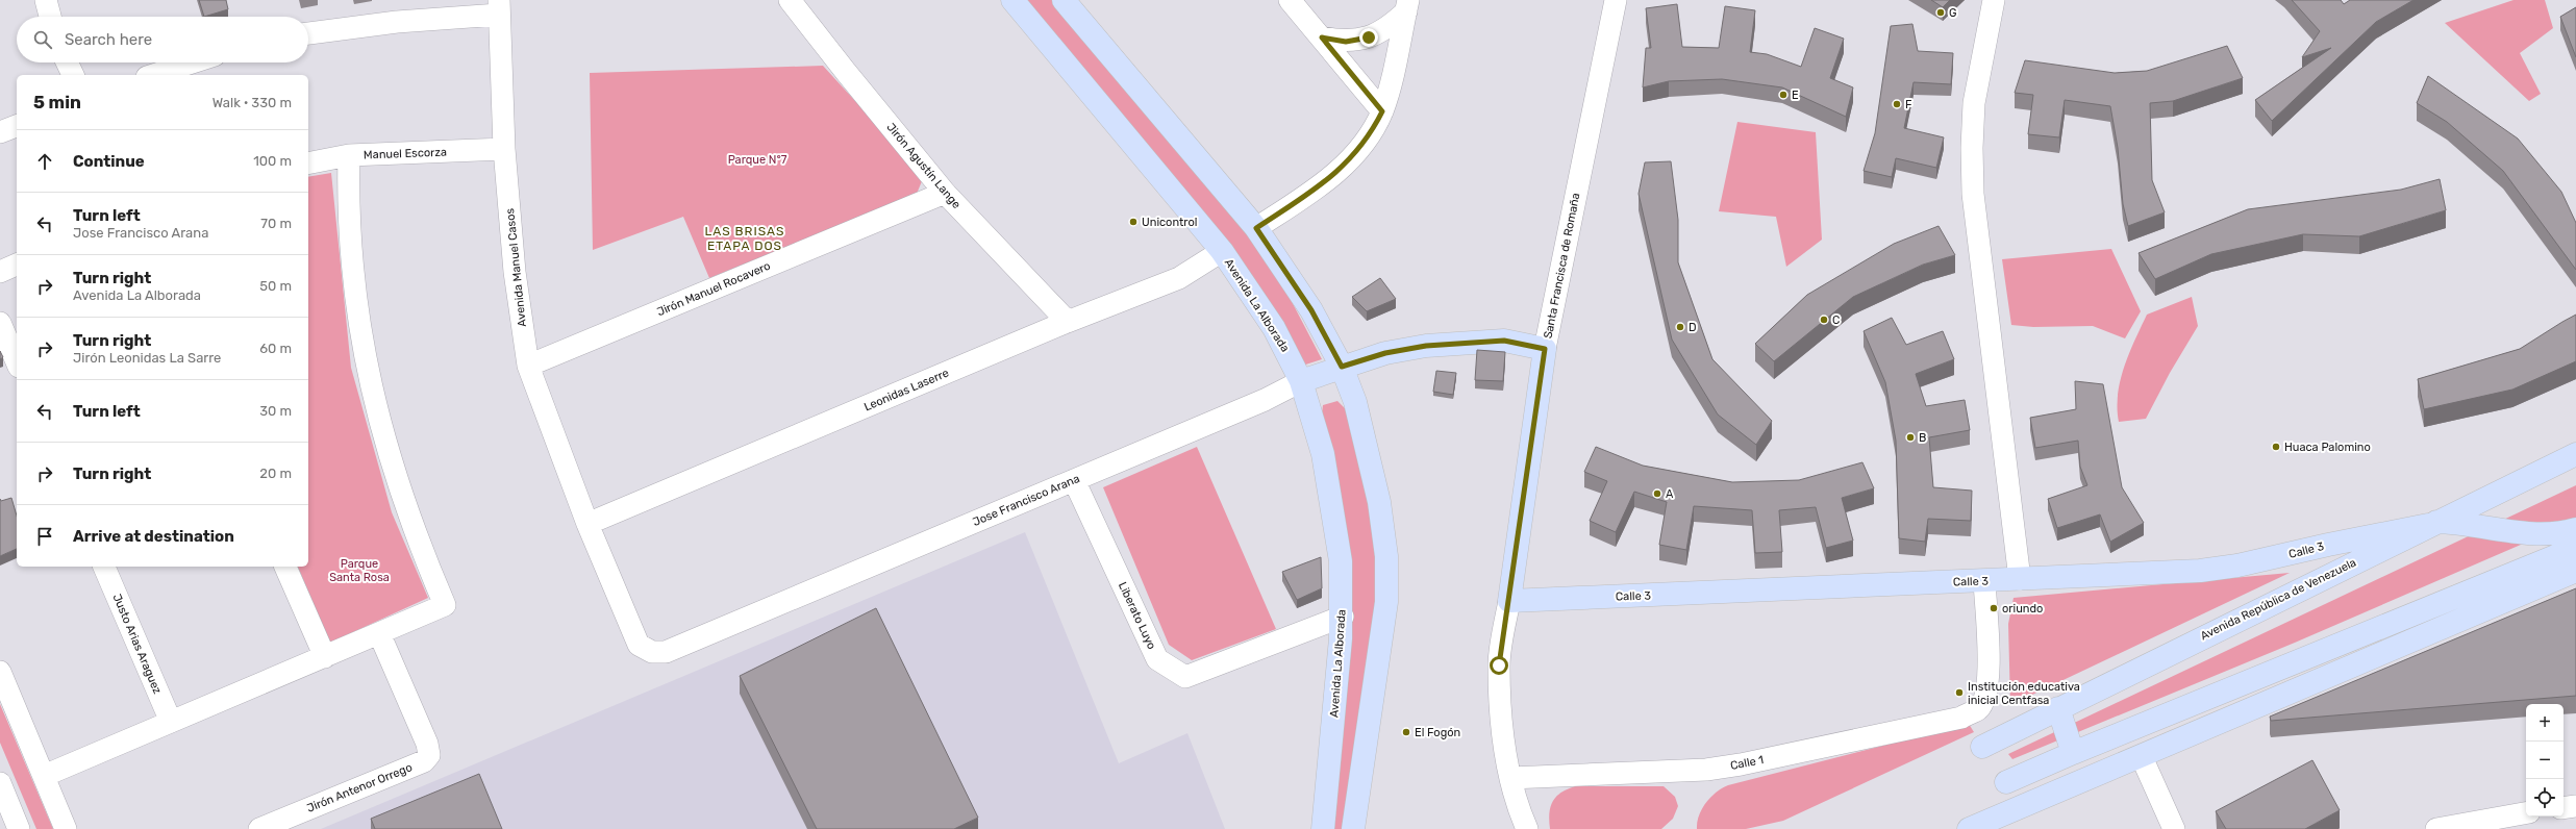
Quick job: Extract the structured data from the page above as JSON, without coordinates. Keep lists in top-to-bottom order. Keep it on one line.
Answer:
{"streets":{"main road":["Santa Francisca de Romaña","Avenida La Alborada","Jose Francisco Arana","Calle 3","Avenida República de Venezuela"],"street":["Manuel Escorza","Jirón Agustín Lange","Avenida Manuel Casos","Jirón Manuel Rocavero","Leonidas Laserre","Liberato Luyo","Justo Arias Araguez","Calle 1","Jirón Antenor Orrego"]},"crossings":[["Manuel Escorza","Avenida Manuel Casos"],["Jirón Agustín Lange","Jirón Manuel Rocavero"],["Jirón Agustín Lange","Leonidas Laserre"],["Santa Francisca de Romaña","Jose Francisco Arana"],["Santa Francisca de Romaña","Calle 3"],["Santa Francisca de Romaña","Calle 1"],["Avenida Manuel Casos","Jirón Manuel Rocavero"],["Avenida Manuel Casos","Leonidas Laserre"],["Avenida Manuel Casos","Jose Francisco Arana"],["Avenida La Alborada","Leonidas Laserre"],["Avenida La Alborada","Jose Francisco Arana"],["Avenida La Alborada","Liberato Luyo"],["Leonidas Laserre","Jose Francisco Arana"],["Jose Francisco Arana","Liberato Luyo"],["Calle 3","Avenida República de Venezuela"],["Calle 3","Calle 1"]],"districts":["LAS BRISAS ETAPA DOS"],"parks":["Parque N°7","Parque Santa Rosa"],"places":["G","E","F","Unicontrol","C","D","B","Huaca Palomino","A","oriundo","Institución educativa inicial Centfasa","El Fogón"],"page":{"search":"Search here","heading":["5 min","Walk · 330 m"],"list":[["Continue","100 m"],["Turn left","Jose Francisco Arana","70 m"],["Turn right","Avenida La Alborada","50 m"],["Turn right","Jirón Leonidas La Sarre","60 m"],["Turn left","30 m"],["Turn right","20 m"],"Arrive at destination"],"map_buttons":["+","−"]}}
